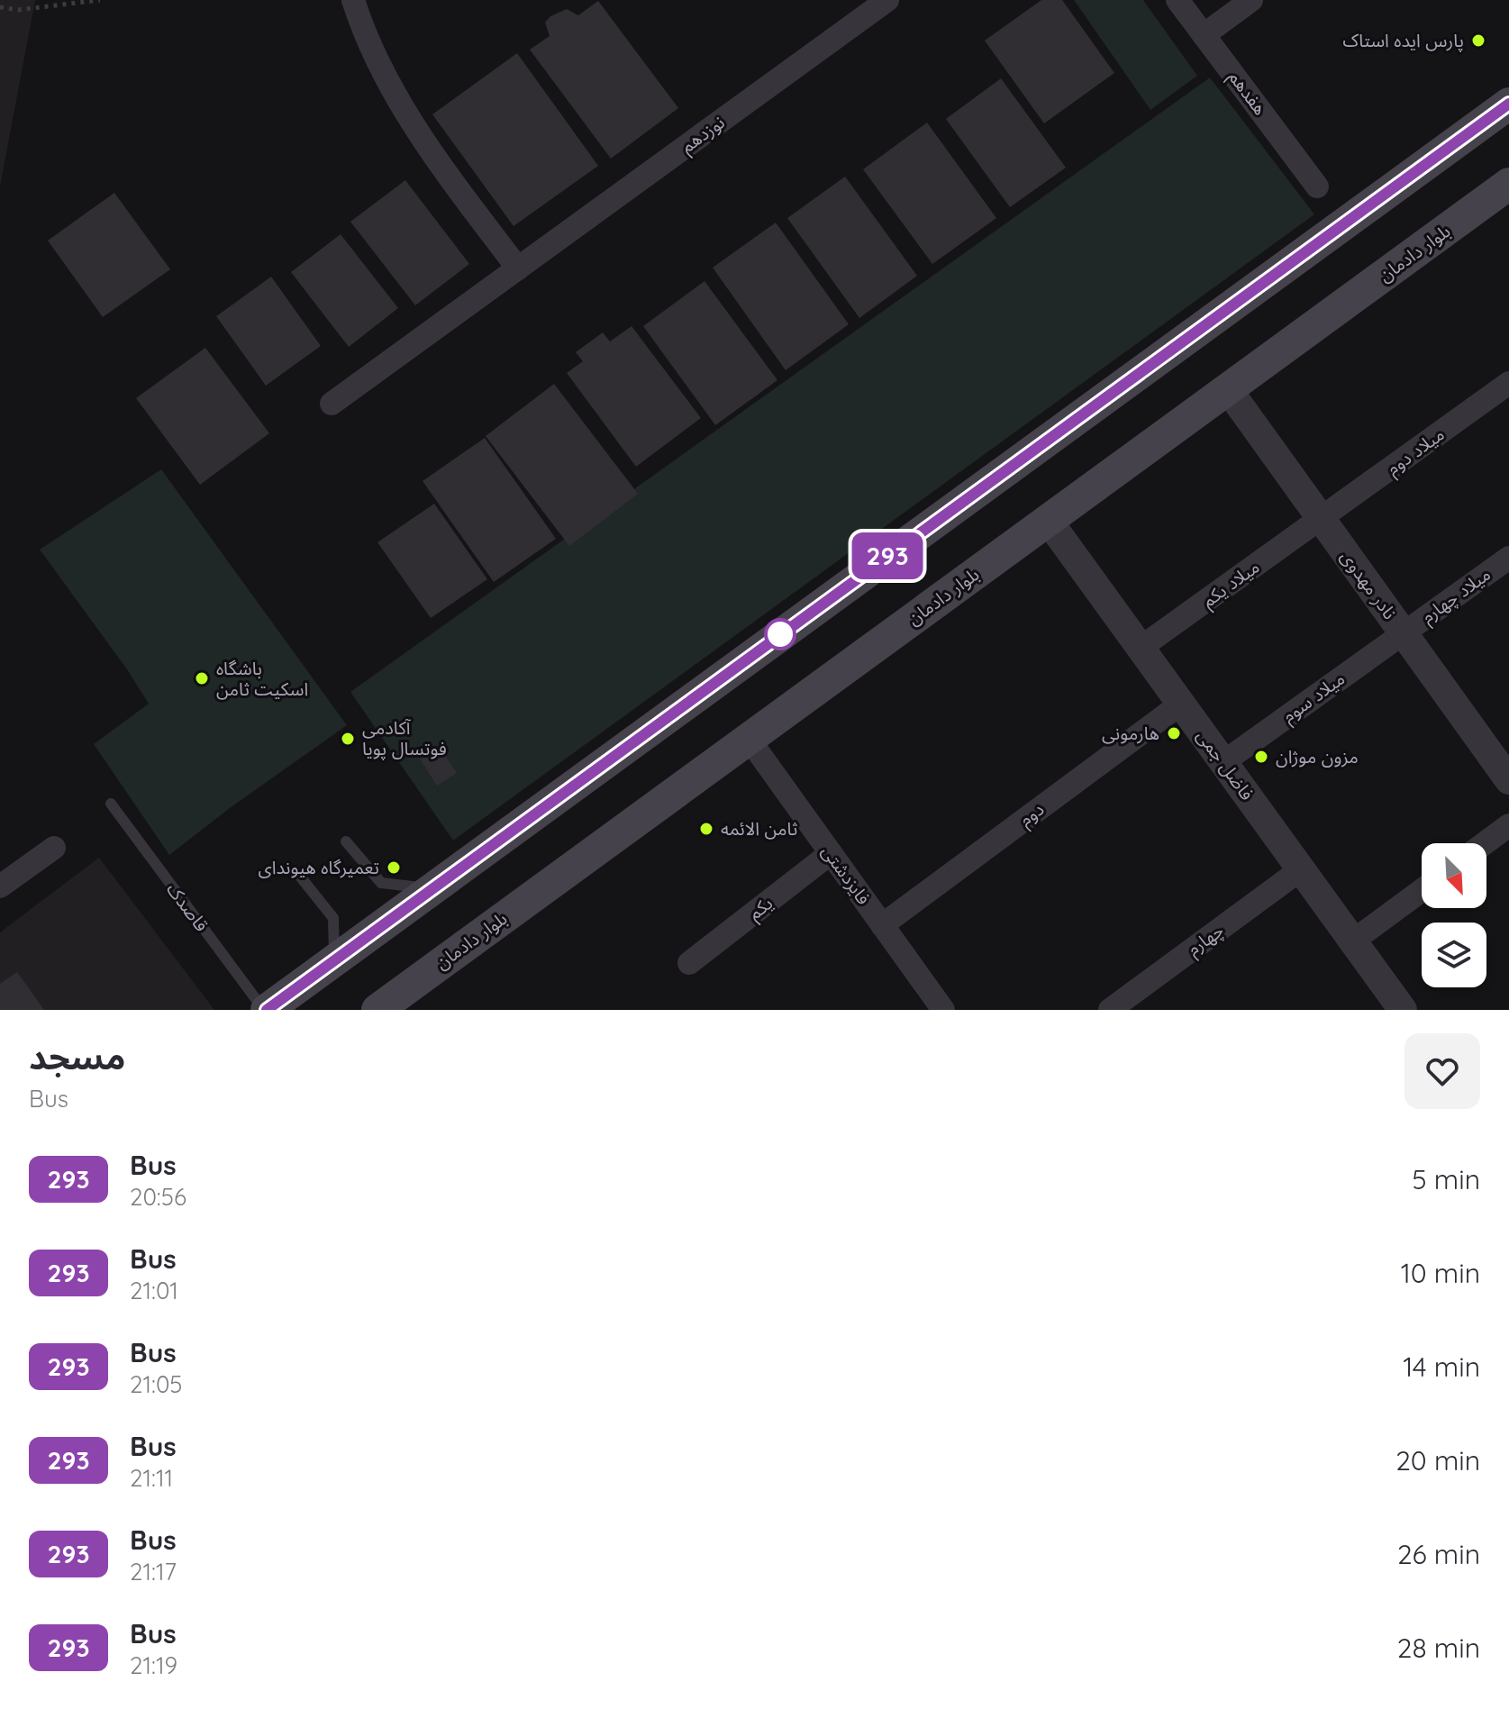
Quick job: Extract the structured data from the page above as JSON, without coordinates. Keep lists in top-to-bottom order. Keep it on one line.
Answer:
{"streets":{"main road":["بلوار دادمان"],"street":["هفدهم","نوزدهم","میلاد دوم","میلاد یکم","نادر مهدوی","میلاد چهارم","میلاد سوم","فاضل جمی","دوم","فایزدشتی","یکم","چهارم"],"lane":["قاصدک"]},"crossings":[["بلوار دادمان","نادر مهدوی"],["بلوار دادمان","فاضل جمی"],["بلوار دادمان","فایزدشتی"],["میلاد دوم","میلاد یکم"],["میلاد دوم","نادر مهدوی"],["میلاد یکم","نادر مهدوی"],["میلاد یکم","فاضل جمی"],["نادر مهدوی","میلاد چهارم"],["نادر مهدوی","میلاد سوم"],["میلاد چهارم","میلاد سوم"],["میلاد سوم","فاضل جمی"],["فاضل جمی","دوم"],["فاضل جمی","چهارم"],["دوم","فایزدشتی"],["فایزدشتی","یکم"]],"places":["پارس ایده استاک","باشگاه اسکیت ثامن","هارمونی","آکادمی فوتسال پویا","مزون موژان","ثامن الائمه","تعمیرگاه هیوندای"],"lines":["bus line 293"],"north":"bottom right","page":{"on_map":"293","heading":["مسجد","Bus"],"list":[{"mark":"293","name":"Bus","note":"20:56","value":"5 min"},{"mark":"293","name":"Bus","note":"21:01","value":"10 min"},{"mark":"293","name":"Bus","note":"21:05","value":"14 min"},{"mark":"293","name":"Bus","note":"21:11","value":"20 min"},{"mark":"293","name":"Bus","note":"21:17","value":"26 min"},{"mark":"293","name":"Bus","note":"21:19","value":"28 min"}]}}
